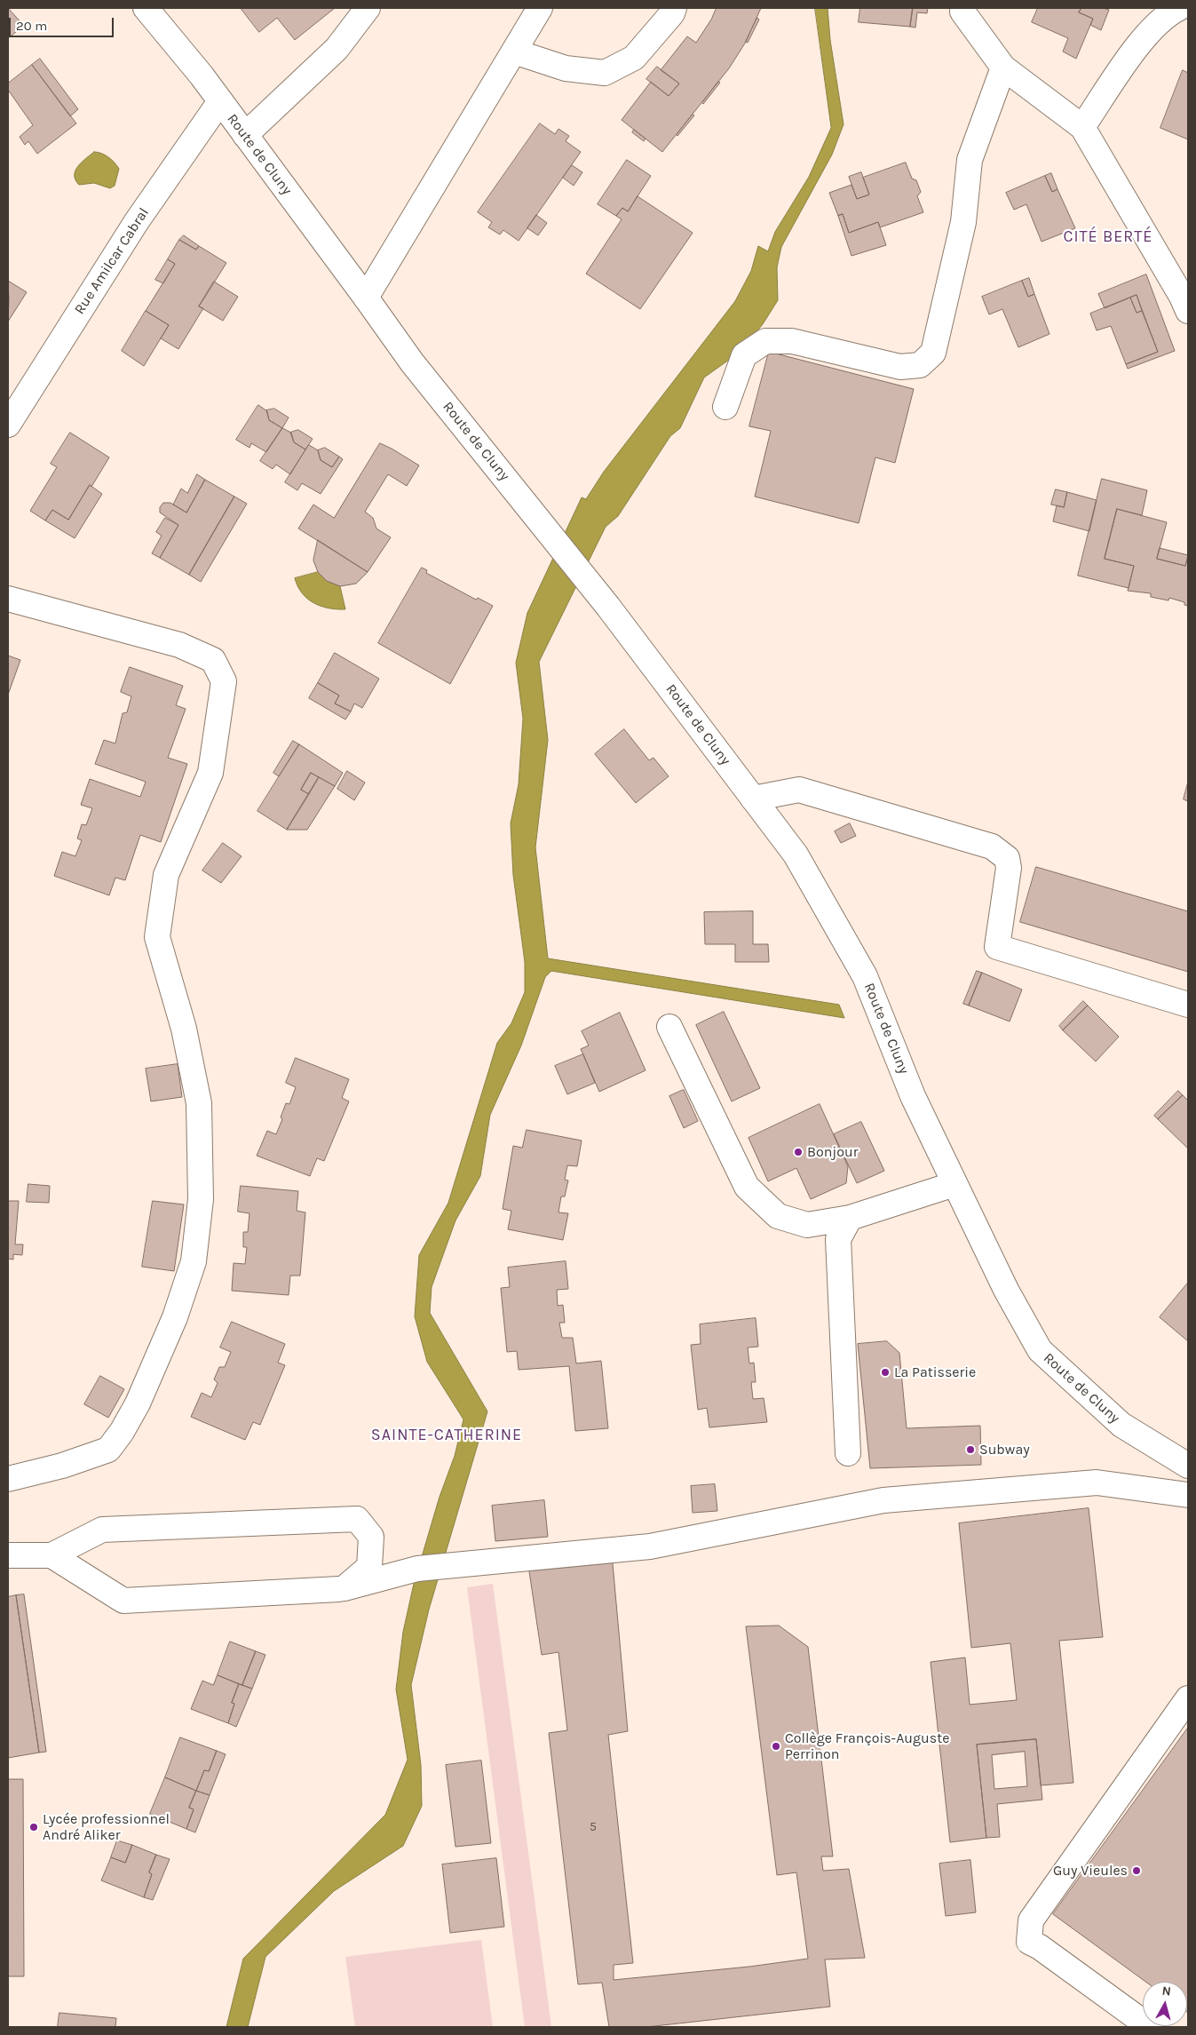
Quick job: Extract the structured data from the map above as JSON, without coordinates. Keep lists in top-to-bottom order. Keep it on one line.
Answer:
{"streets":{"main road":["Route de Cluny","Rue Amilcar Cabral"]},"crossings":[["Route de Cluny","Rue Amilcar Cabral"]],"districts":["CITÉ BERTÉ","SAINTE-CATHERINE"],"places":["Bonjour","La Patisserie","Subway","Collège François-Auguste Perrinon","Lycée professionnel André Aliker","Guy Vieules"],"house_numbers":["5"],"scale_bar":"20 m","north":"top"}
